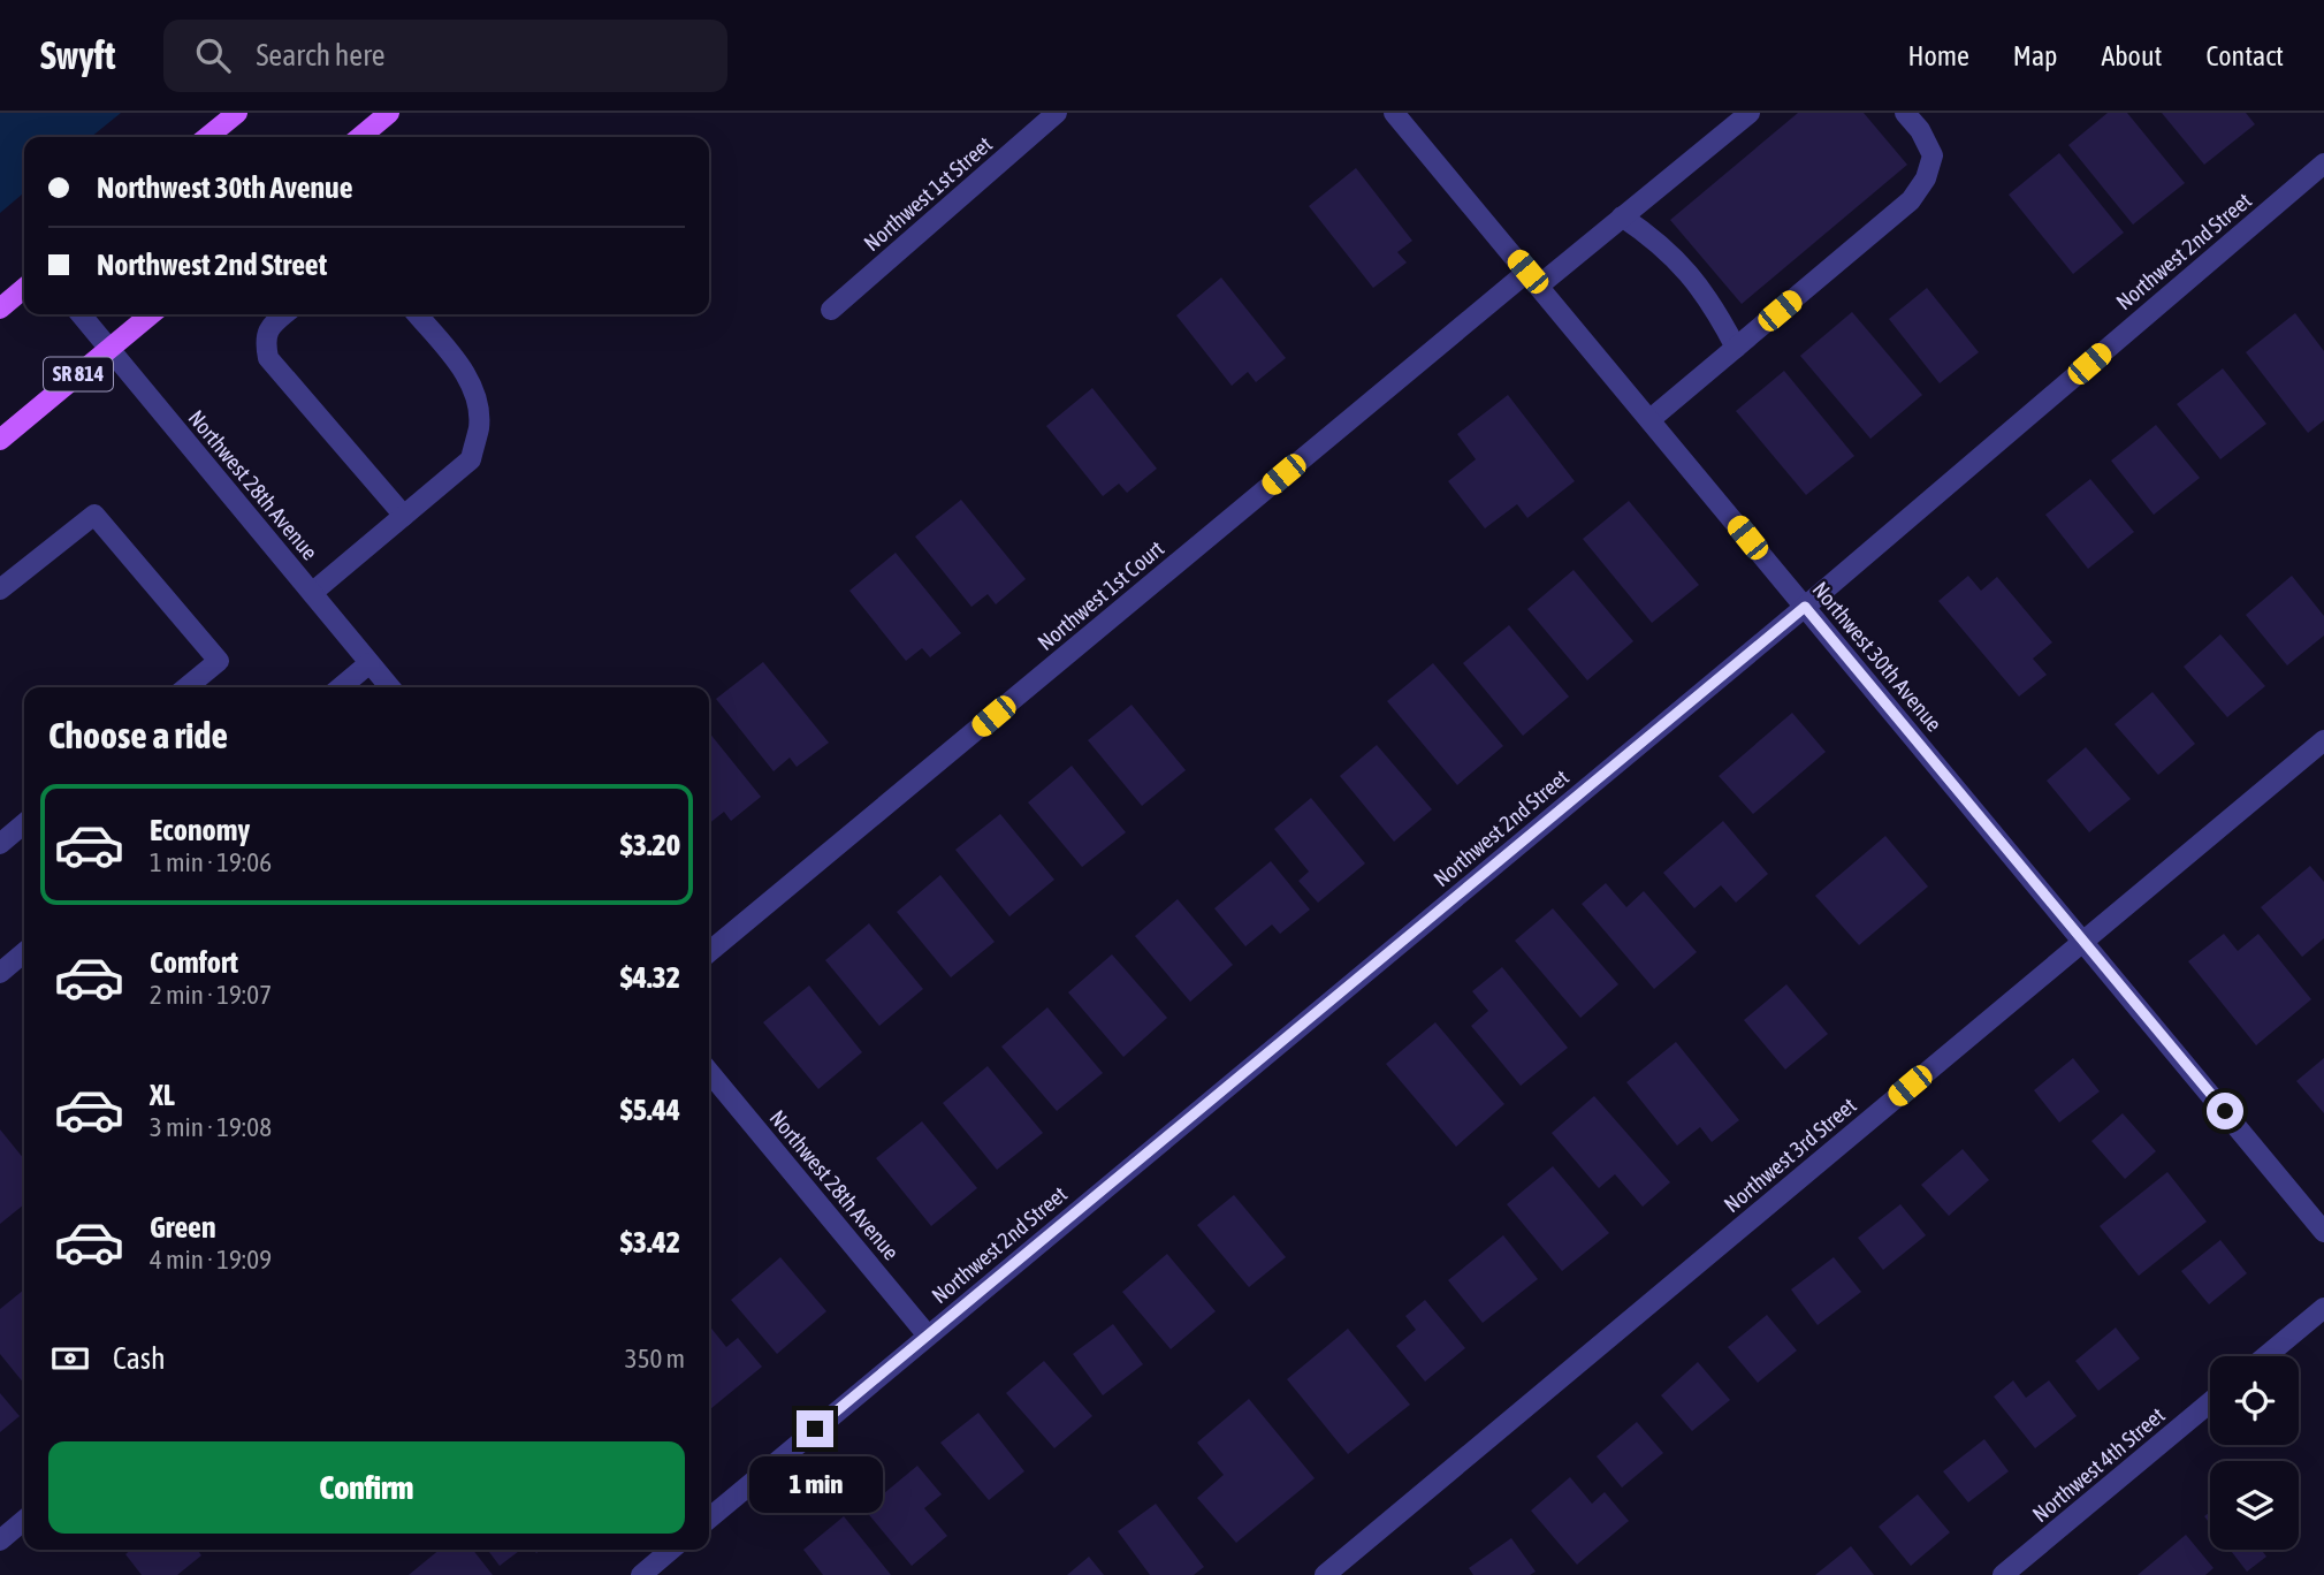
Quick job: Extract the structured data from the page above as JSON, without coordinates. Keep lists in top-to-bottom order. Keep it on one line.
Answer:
{"streets":{"main road":["SR 814"],"street":["Northwest 1st Street","Northwest 2nd Street","Northwest 28th Avenue","Northwest 1st Court","Northwest 30th Avenue","Northwest 3rd Street","Northwest 4th Street"]},"crossings":[["Northwest 2nd Street","Northwest 28th Avenue"],["Northwest 2nd Street","Northwest 30th Avenue"],["SR 814","Northwest 28th Avenue"],["Northwest 1st Court","Northwest 30th Avenue"],["Northwest 30th Avenue","Northwest 3rd Street"]],"page":{"header":"Swyft","search":"Search here","nav":["Home","Map","About","Contact"],"banner":["Northwest 30th Avenue","Northwest 2nd Street"],"heading":"Choose a ride","list":[{"name":"Economy","note":"1 min · 19:06","value":"$3.20"},{"name":"Comfort","note":"2 min · 19:07","value":"$4.32"},{"name":"XL","note":"3 min · 19:08","value":"$5.44"},{"name":"Green","note":"4 min · 19:09","value":"$3.42"}],"pay":["Cash","350 m"],"buttons":"Confirm","bubble":"1 min"}}
